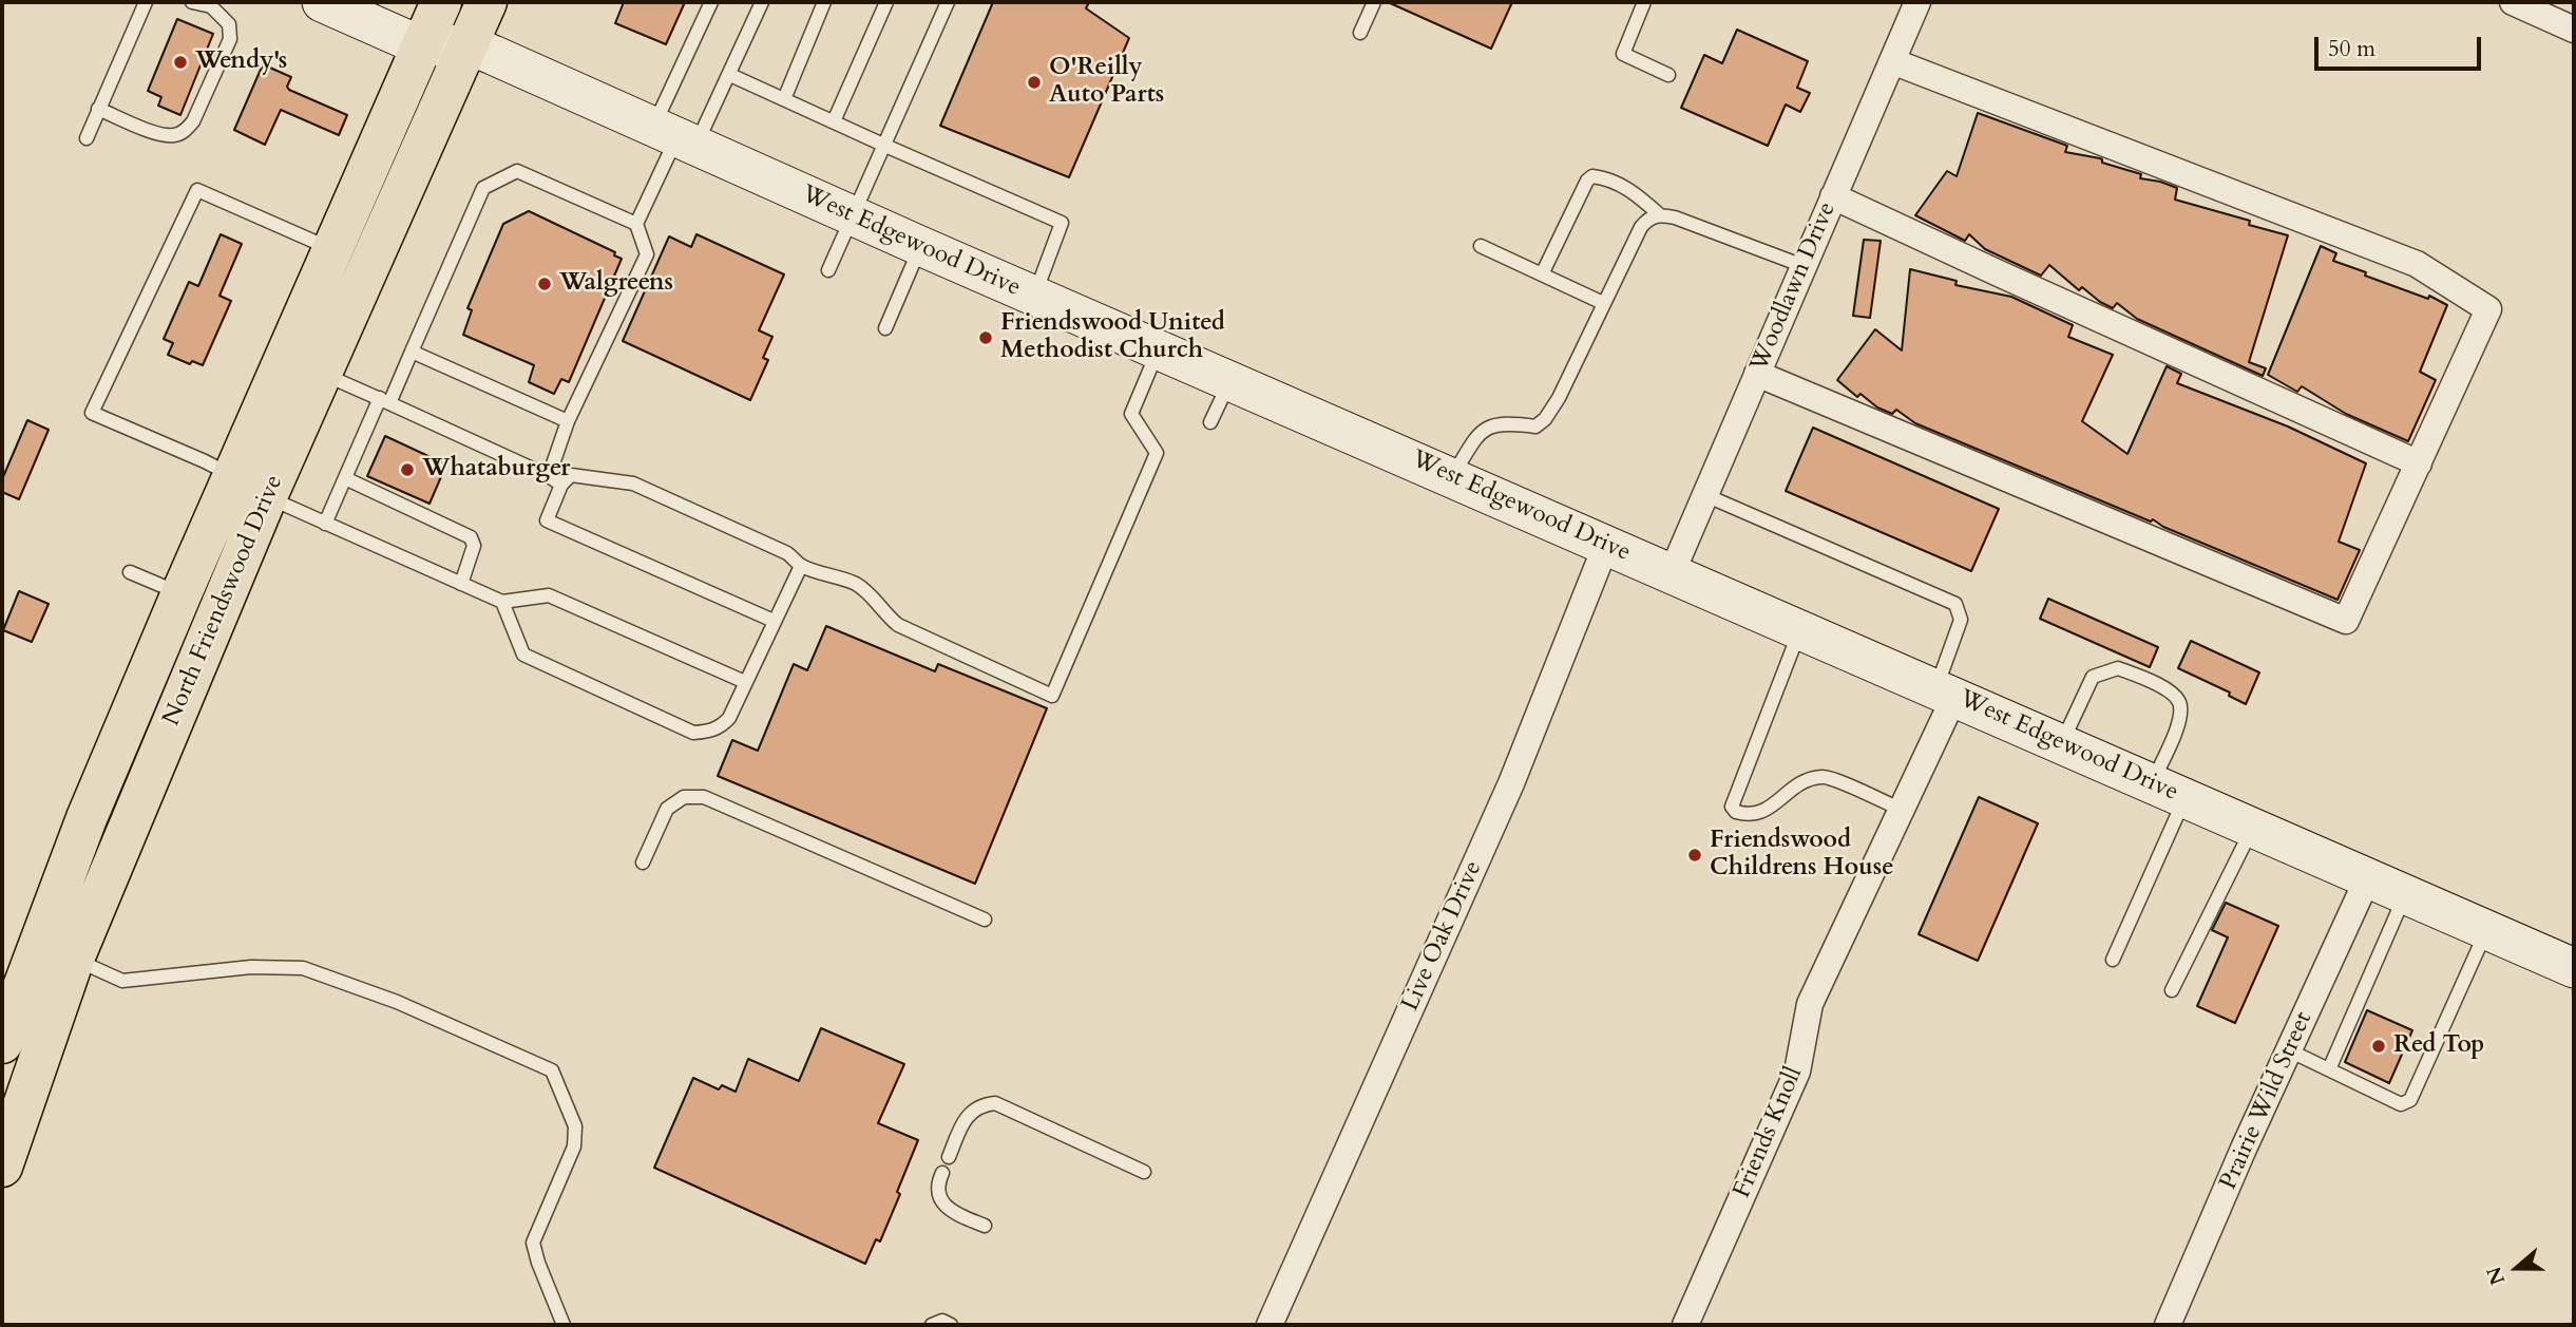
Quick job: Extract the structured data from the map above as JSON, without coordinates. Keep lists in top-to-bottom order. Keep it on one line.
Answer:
{"streets":{"main road":["West Edgewood Drive","North Friendswood Drive"],"street":["Woodlawn Drive","Live Oak Drive","Prairie Wild Street","Friends Knoll"]},"crossings":[["West Edgewood Drive","Woodlawn Drive"],["West Edgewood Drive","North Friendswood Drive"],["West Edgewood Drive","Live Oak Drive"],["West Edgewood Drive","Prairie Wild Street"],["West Edgewood Drive","Friends Knoll"]],"places":["Wendy's","O'Reilly Auto Parts","Walgreens","Friendswood United Methodist Church","Whataburger","Friendswood Childrens House","Red Top"],"scale_bar":"50 m","north":"left"}
